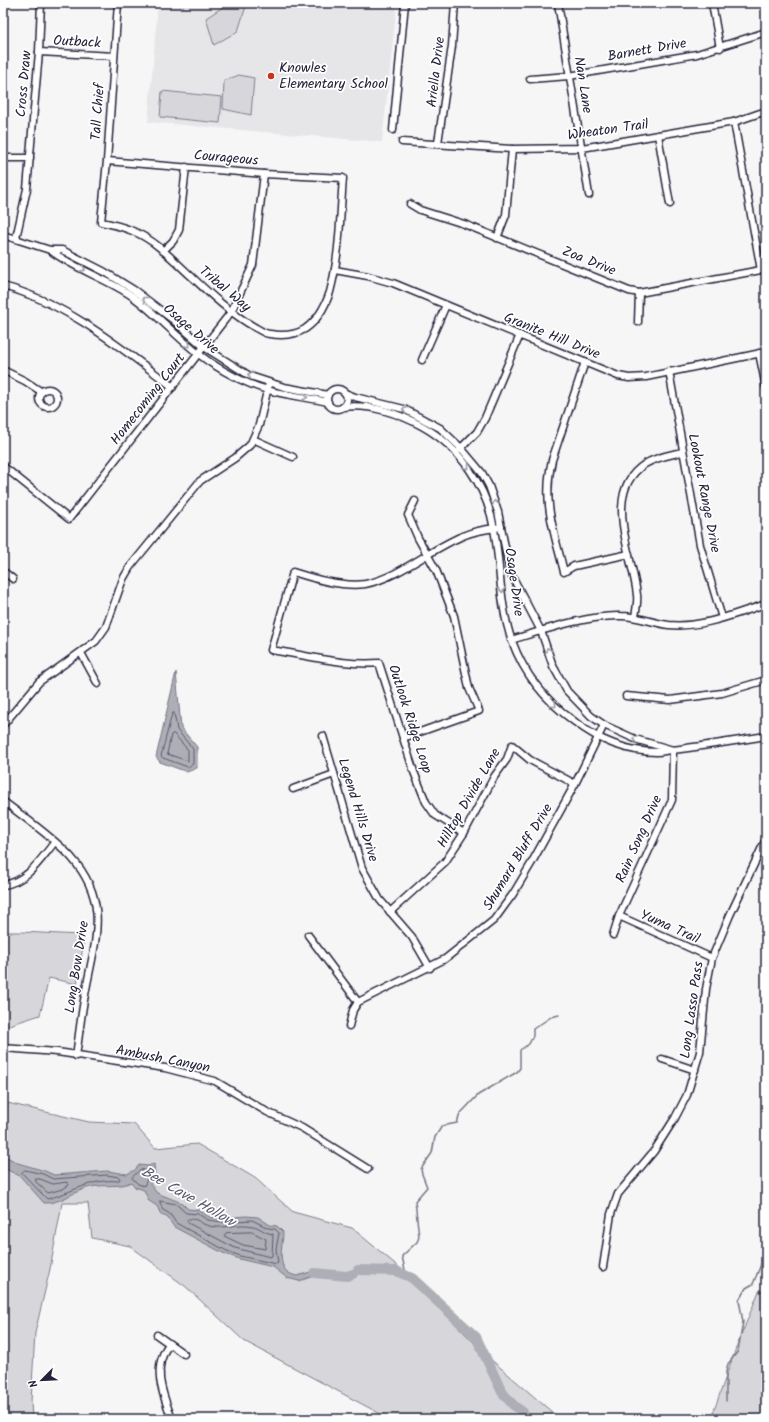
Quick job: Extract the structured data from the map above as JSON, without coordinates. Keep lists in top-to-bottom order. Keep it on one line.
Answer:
{"streets":{"street":["Outback","Barnett Drive","Ariella Drive","Cross Draw","Nan Lane","Tall Chief","Wheaton Trail","Courageous","Zoa Drive","Tribal Way","Osage Drive","Granite Hill Drive","Homecoming Court","Lookout Range Drive","Outlook Ridge Loop","Hilltop Divide Lane","Legend Hills Drive","Rain Song Drive","Shumard Bluff Drive","Yuma Trail","Long Bow Drive","Long Lasso Pass","Ambush Canyon"]},"crossings":[["Outback","Cross Draw"],["Outback","Tall Chief"],["Barnett Drive","Nan Lane"],["Ariella Drive","Wheaton Trail"],["Cross Draw","Osage Drive"],["Nan Lane","Wheaton Trail"],["Tall Chief","Courageous"],["Tall Chief","Tribal Way"],["Courageous","Tribal Way"],["Courageous","Homecoming Court"],["Tribal Way","Granite Hill Drive"],["Tribal Way","Homecoming Court"],["Osage Drive","Homecoming Court"],["Osage Drive","Rain Song Drive"],["Osage Drive","Shumard Bluff Drive"],["Granite Hill Drive","Lookout Range Drive"],["Outlook Ridge Loop","Hilltop Divide Lane"],["Hilltop Divide Lane","Legend Hills Drive"],["Hilltop Divide Lane","Shumard Bluff Drive"],["Legend Hills Drive","Shumard Bluff Drive"],["Rain Song Drive","Yuma Trail"],["Yuma Trail","Long Lasso Pass"],["Long Bow Drive","Ambush Canyon"]],"water":["Bee Cave Hollow"],"places":["Knowles Elementary School"],"north":"bottom left"}
